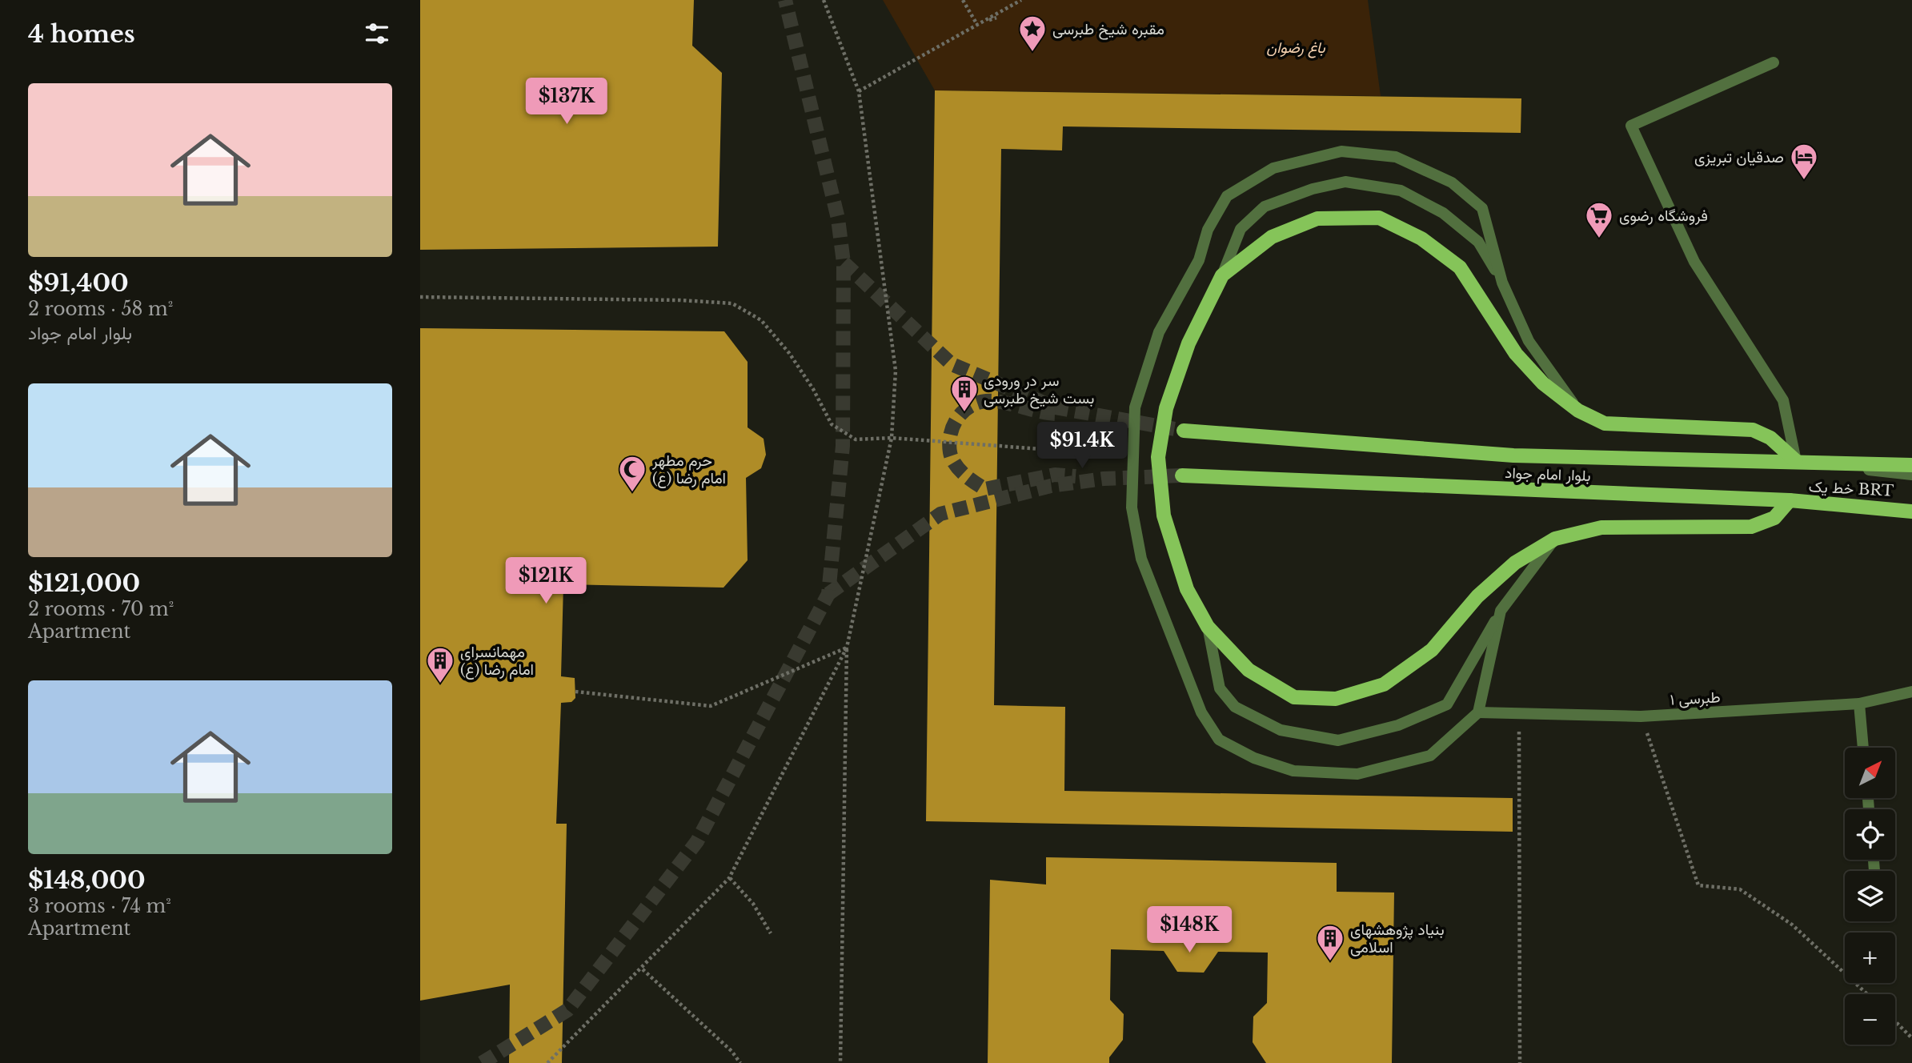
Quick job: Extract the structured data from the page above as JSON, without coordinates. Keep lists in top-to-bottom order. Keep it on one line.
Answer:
{"streets":{"main road":["بلوار امام جواد"],"lane":["خط یک BRT","طبرسی ۱"]},"crossings":[["بلوار امام جواد","خط یک BRT"]],"parks":["باغ رضوان"],"places":{"place":["مقبره شیخ طبرسی"],"hotel":["صدقیان تبریزی"],"supermarket":["فروشگاه رضوی"],"building":["سر در ورودی بست شیخ طبرسی","مهمانسرای امام رضا (ع)","بنیاد پژوهشهای اسلامی"],"mosque":["حرم مطهر امام رضا (ع)"]},"north":"top right","page":{"heading":"4 homes","list":[{"name":"$91,400","note":"2 rooms · 58 m² · بلوار امام جواد"},{"name":"$121,000","note":"2 rooms · 70 m² · Apartment"},{"name":"$148,000","note":"3 rooms · 74 m² · Apartment"}],"price":["$137K","$91.4K","$121K","$148K"],"map_buttons":["+","−"]}}
